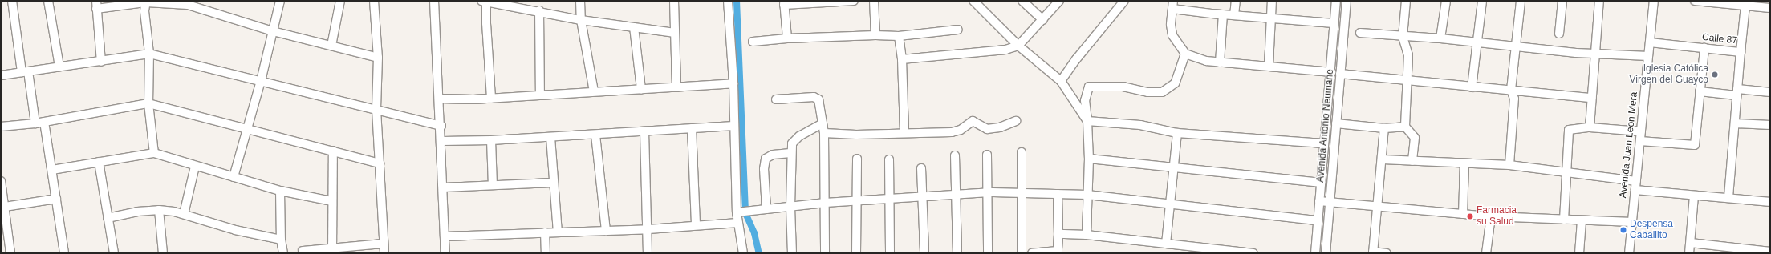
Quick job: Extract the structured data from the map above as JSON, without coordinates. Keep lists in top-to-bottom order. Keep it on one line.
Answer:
{"streets":{"street":["Calle 87","Avenida Antonio Neumane","Avenida Juan Leon Mera"]},"crossings":[["Calle 87","Avenida Juan Leon Mera"]],"places":["Iglesia Católica Virgen del Guayco","Farmacia su Salud","Despensa Caballito"]}
